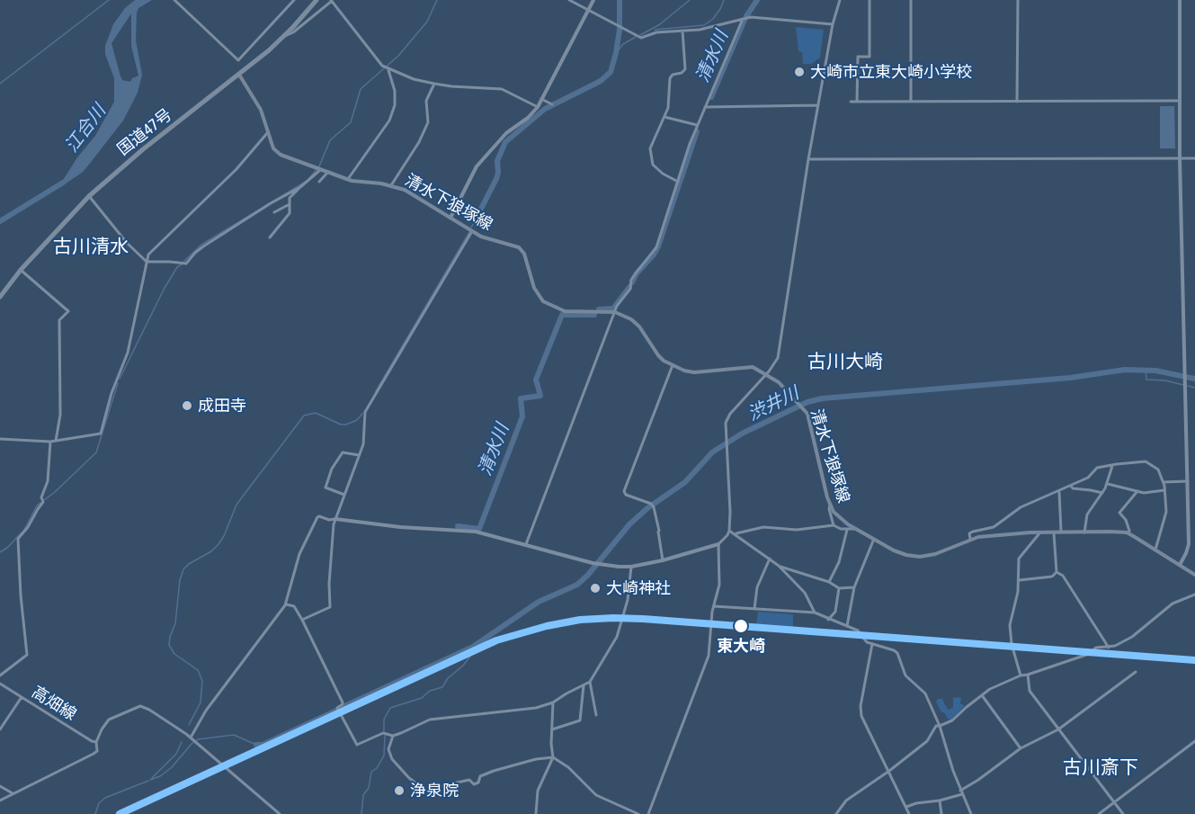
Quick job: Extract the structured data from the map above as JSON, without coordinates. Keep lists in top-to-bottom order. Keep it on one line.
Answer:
{"streets":{"highway":["国道47号"],"main road":["清水下狼塚線"],"street":["高畑線"]},"crossings":[["国道47号","清水下狼塚線"]],"districts":["古川清水","古川大崎","古川斎下"],"water":["清水川","江合川","渋井川"],"places":["大崎市立東大崎小学校","成田寺","大崎神社","東大崎","浄泉院"]}
